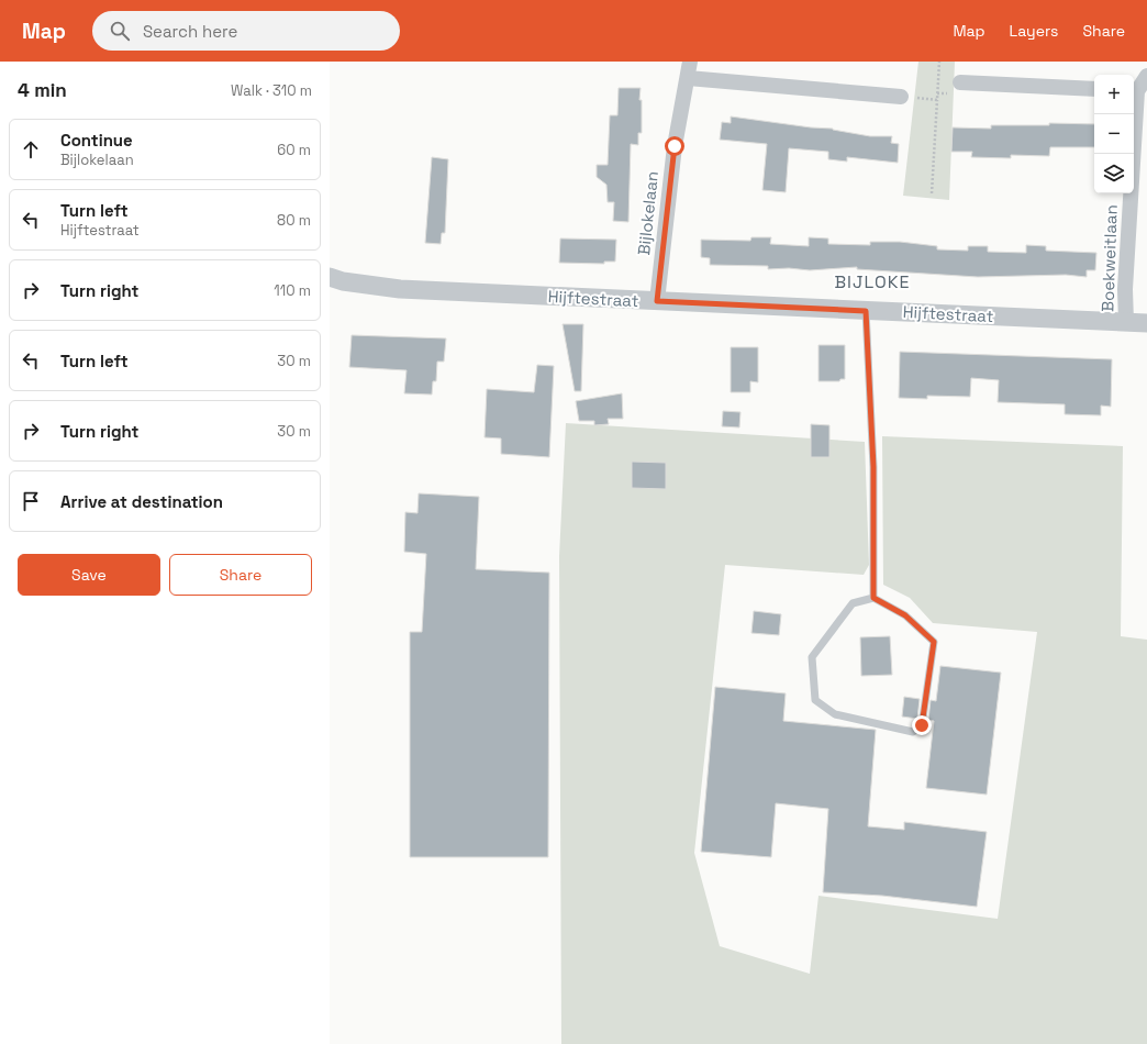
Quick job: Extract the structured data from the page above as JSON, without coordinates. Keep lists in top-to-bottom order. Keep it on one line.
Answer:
{"streets":{"street":["Bijlokelaan","Boekweitlaan","Hijftestraat"]},"crossings":[["Bijlokelaan","Hijftestraat"],["Boekweitlaan","Hijftestraat"]],"districts":["BIJLOKE"],"page":{"header":"Map","search":"Search here","nav":["Map","Layers","Share"],"heading":["4 min","Walk · 310 m"],"map_buttons":["+","−"],"list":[["Continue","Bijlokelaan","60 m"],["Turn left","Hijftestraat","80 m"],["Turn right","110 m"],["Turn left","30 m"],["Turn right","30 m"],"Arrive at destination"],"buttons":["Save","Share"]}}
